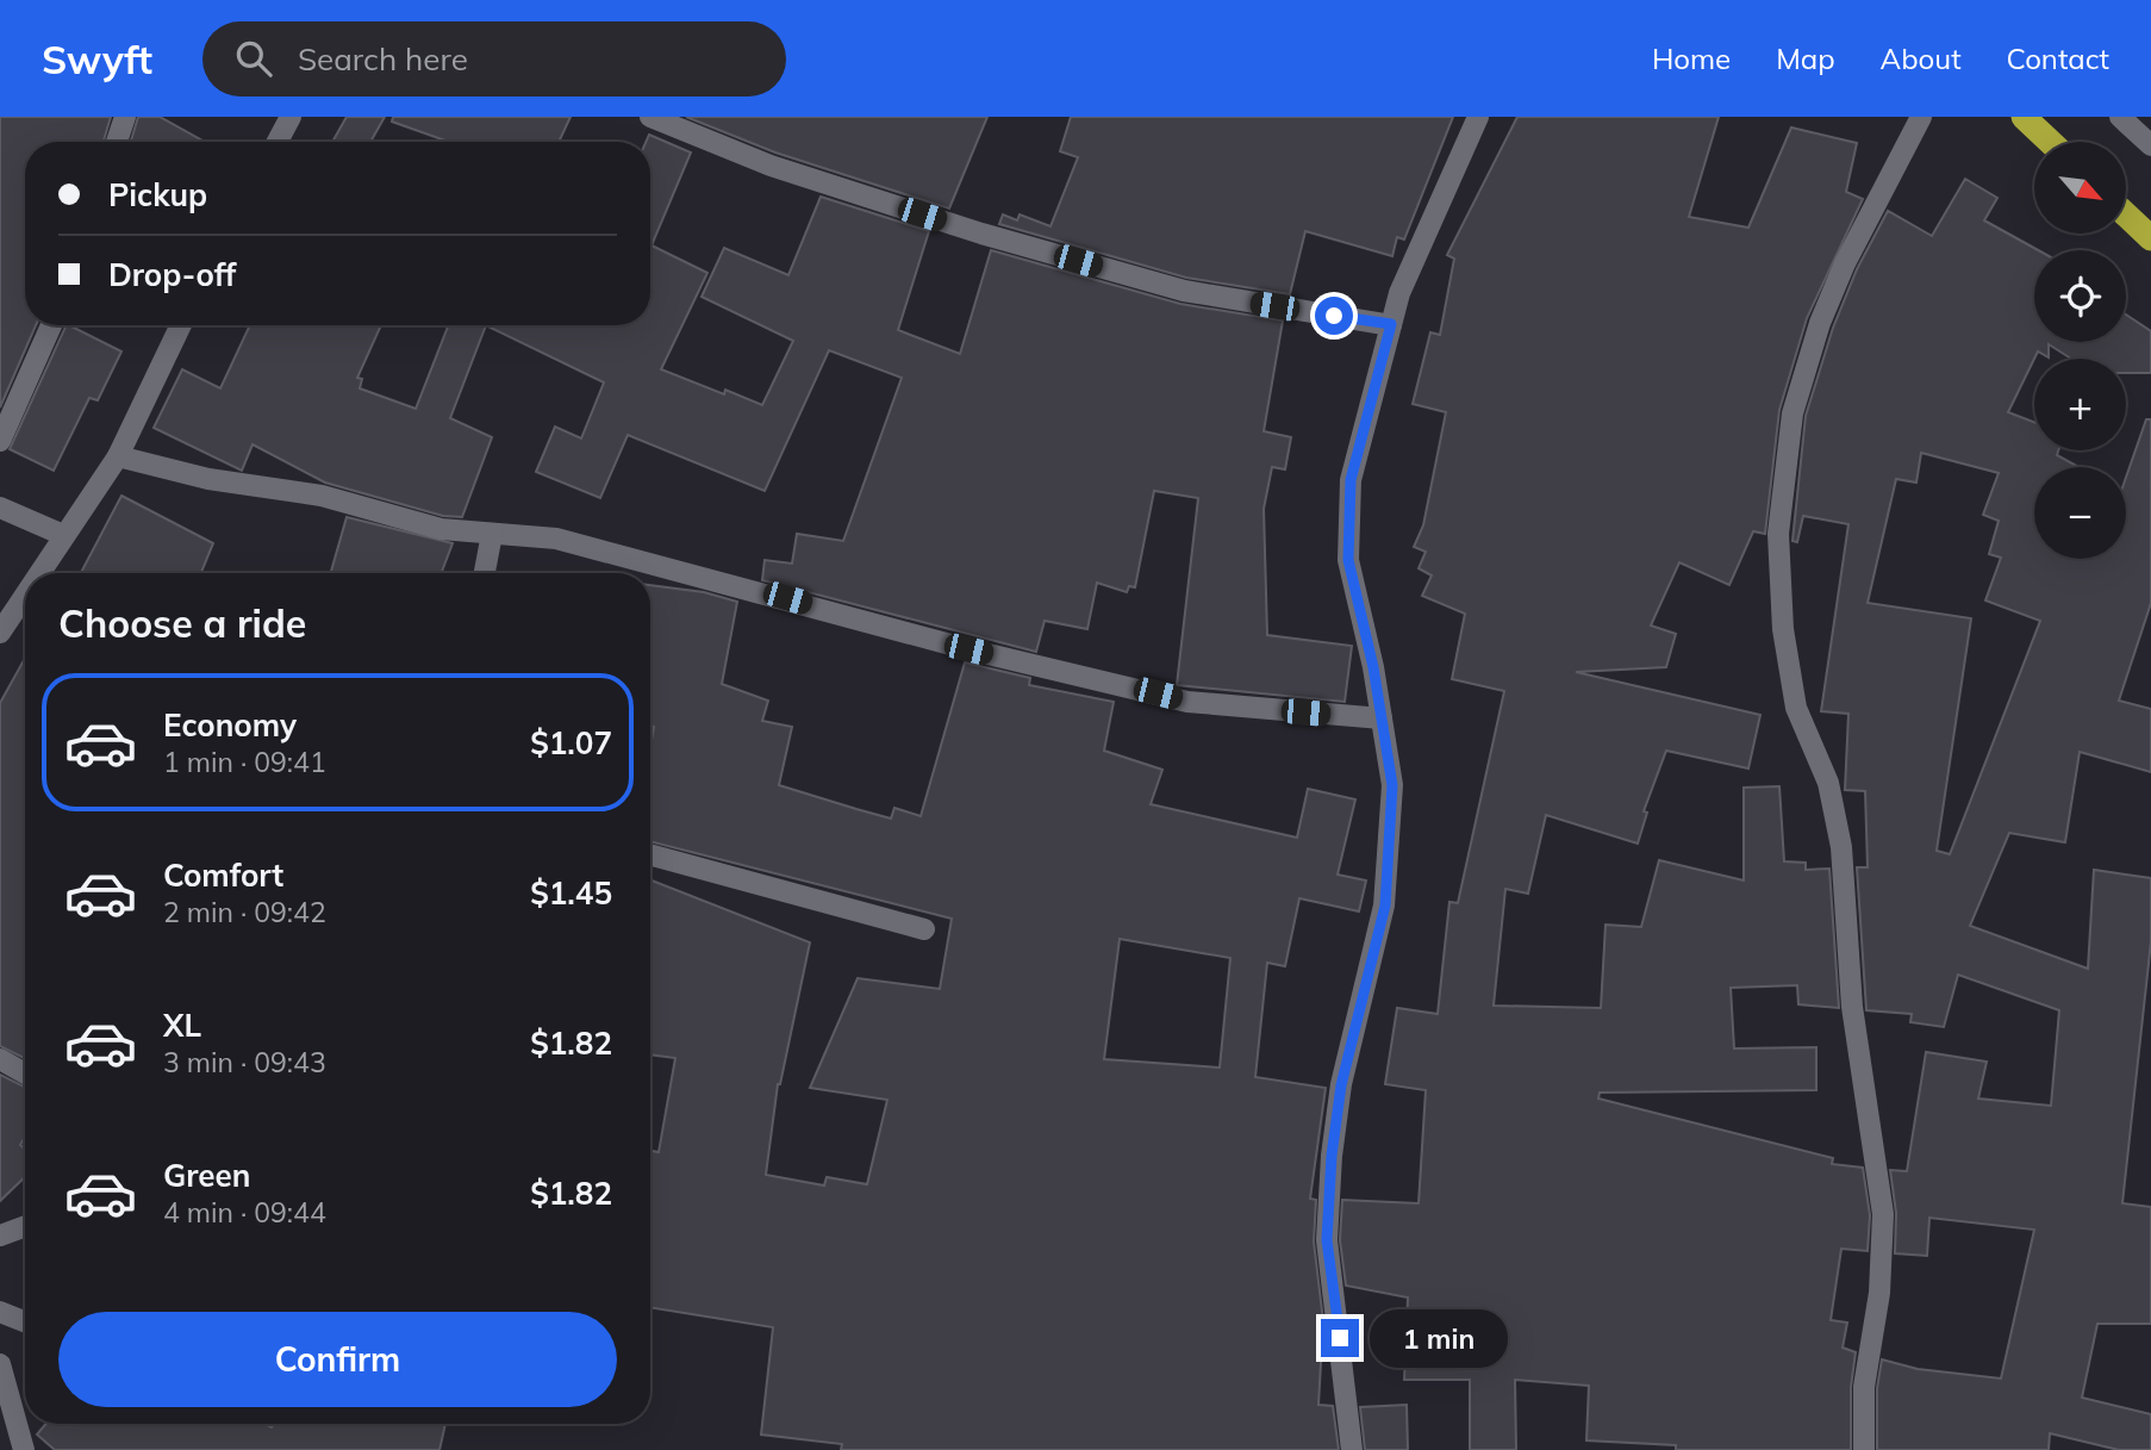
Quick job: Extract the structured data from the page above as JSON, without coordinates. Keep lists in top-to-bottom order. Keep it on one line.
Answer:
{"north":"bottom right","page":{"header":"Swyft","search":"Search here","nav":["Home","Map","About","Contact"],"map_buttons":["+","−"],"banner":["Pickup","Drop-off"],"heading":"Choose a ride","list":[{"name":"Economy","note":"1 min · 09:41","value":"$1.07"},{"name":"Comfort","note":"2 min · 09:42","value":"$1.45"},{"name":"XL","note":"3 min · 09:43","value":"$1.82"},{"name":"Green","note":"4 min · 09:44","value":"$1.82"}],"buttons":"Confirm","bubble":"1 min"}}
